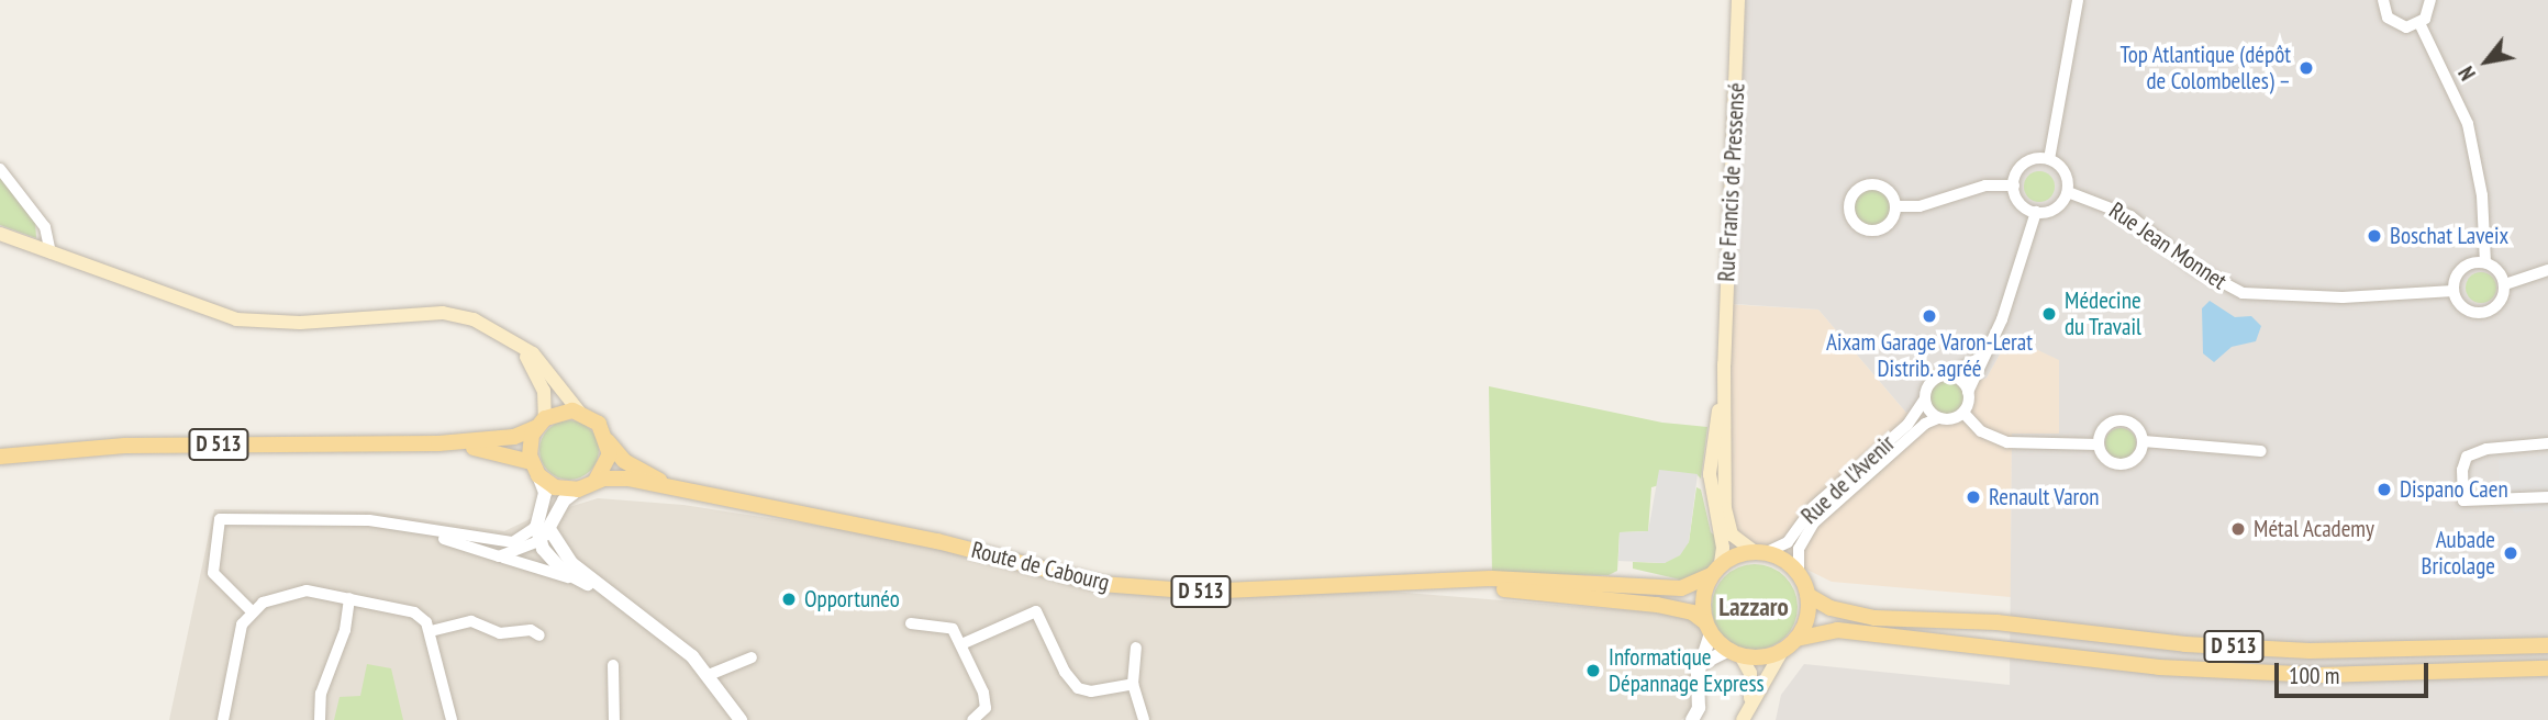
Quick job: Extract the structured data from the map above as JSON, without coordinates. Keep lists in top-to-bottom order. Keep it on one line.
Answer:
{"streets":{"main road":["Rue Francis de Pressensé","D 513","Route de Cabourg"],"street":["Rue Jean Monnet","Rue de l'Avenir"]},"crossings":[["D 513","Rue de l'Avenir"],["D 513","Route de Cabourg"]],"districts":["Lazzaro"],"places":["Top Atlantique (dépôt de Colombelles) –","Boschat Laveix","Médecine du Travail","Aixam Garage Varon-Lerat Distrib. agréé","Dispano Caen","Renault Varon","Métal Academy","Aubade Bricolage","Opportunéo","Informatique Dépannage Express"],"scale_bar":"100 m","north":"bottom left"}
